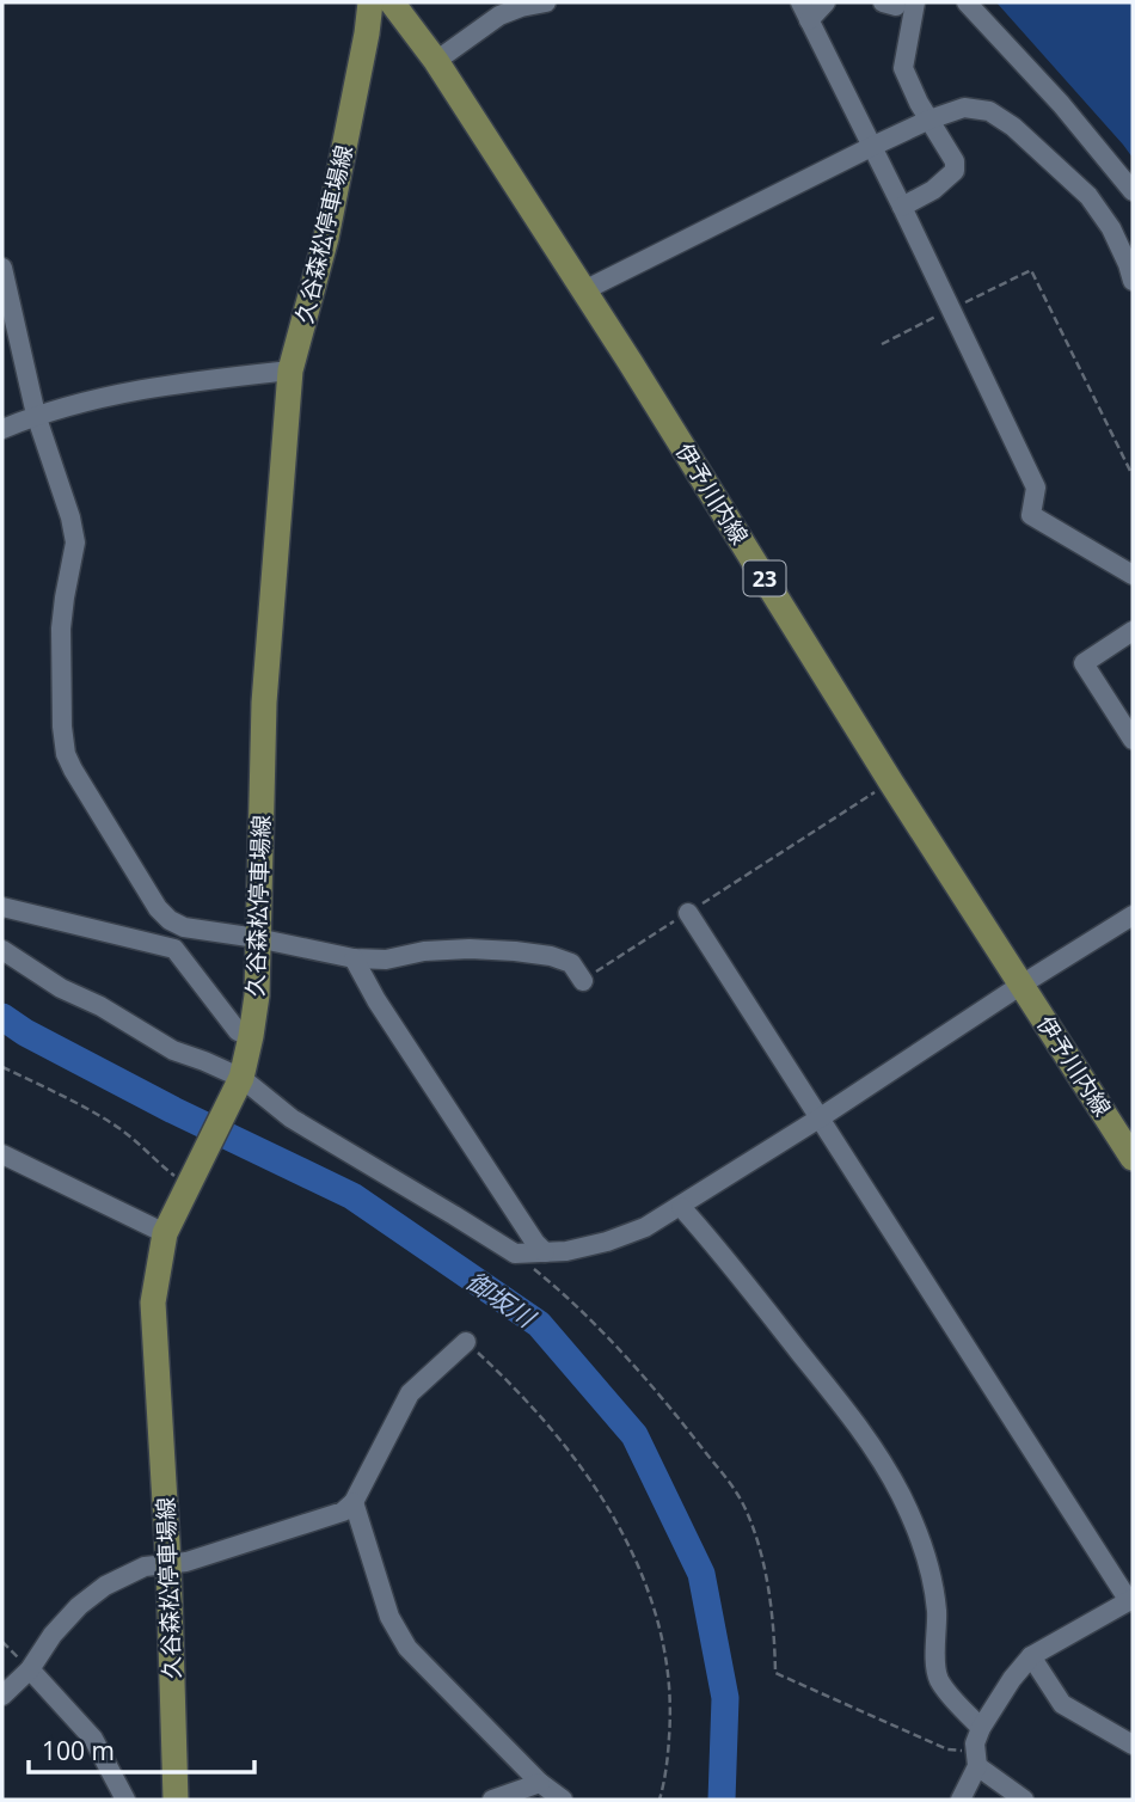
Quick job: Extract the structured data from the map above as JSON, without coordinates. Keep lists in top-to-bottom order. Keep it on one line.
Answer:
{"streets":{"main road":["久谷森松停車場線","伊予川内線","23"]},"water":["御坂川"],"scale_bar":"100 m"}
